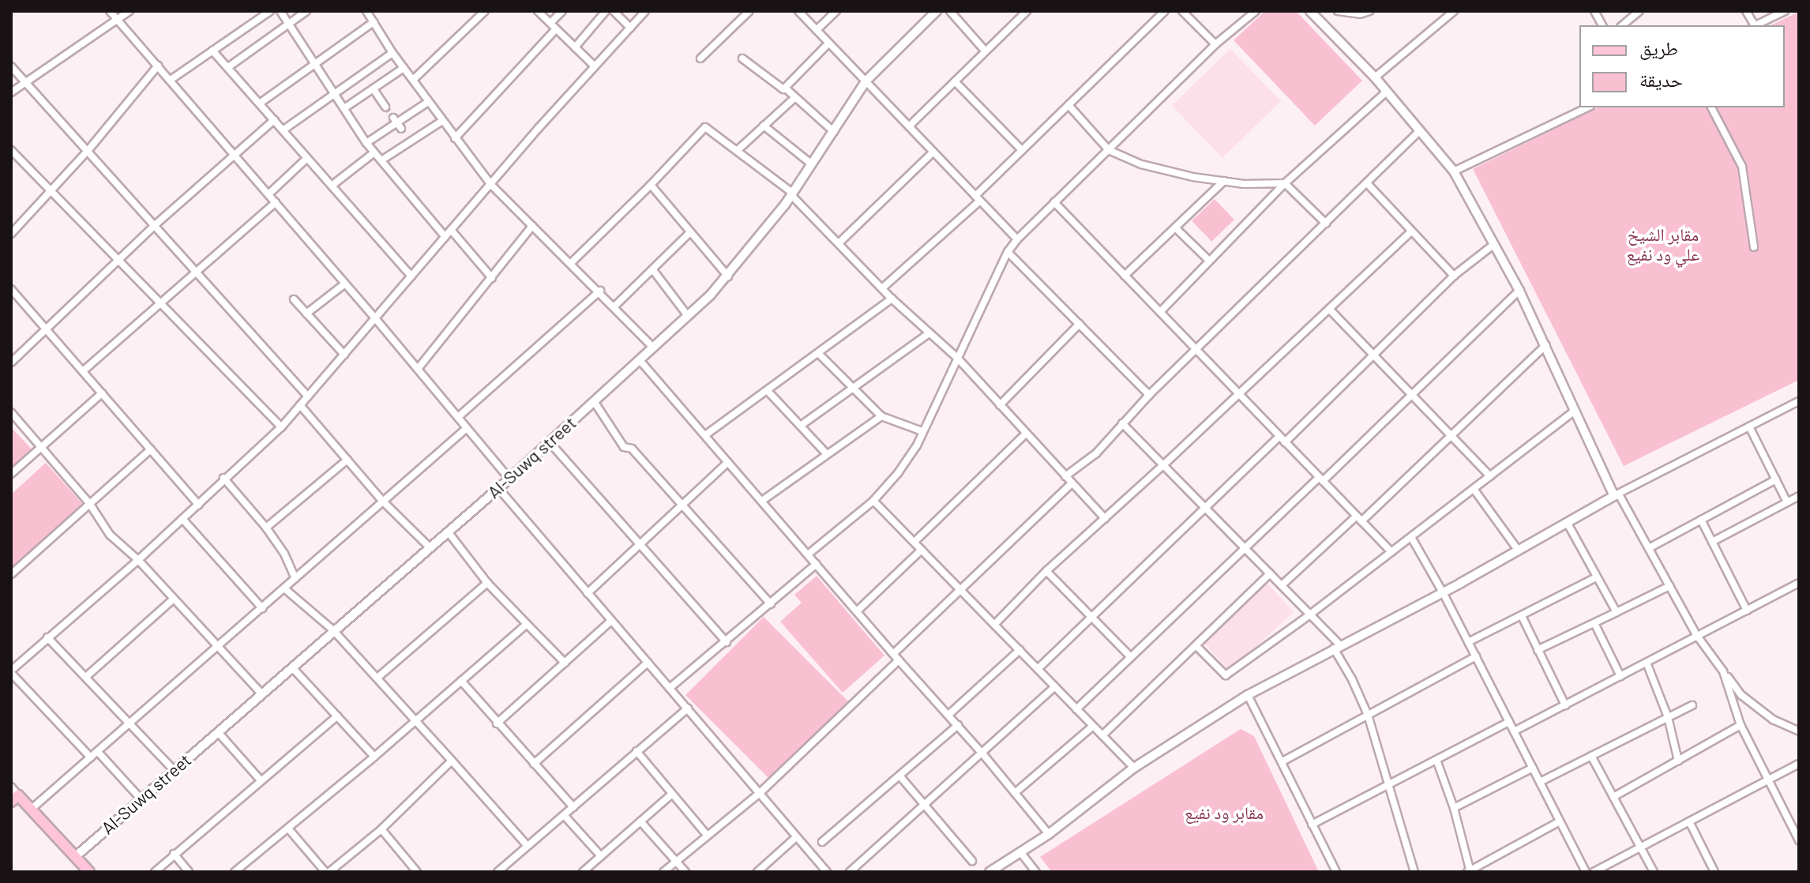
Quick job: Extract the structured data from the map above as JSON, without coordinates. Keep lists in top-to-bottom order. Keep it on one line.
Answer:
{"streets":{"street":["Al-Suwq street"]},"parks":["مقابر الشيخ علي ود نفيع","مقابر ود نفيع"],"legend":["طريق","حديقة"]}
